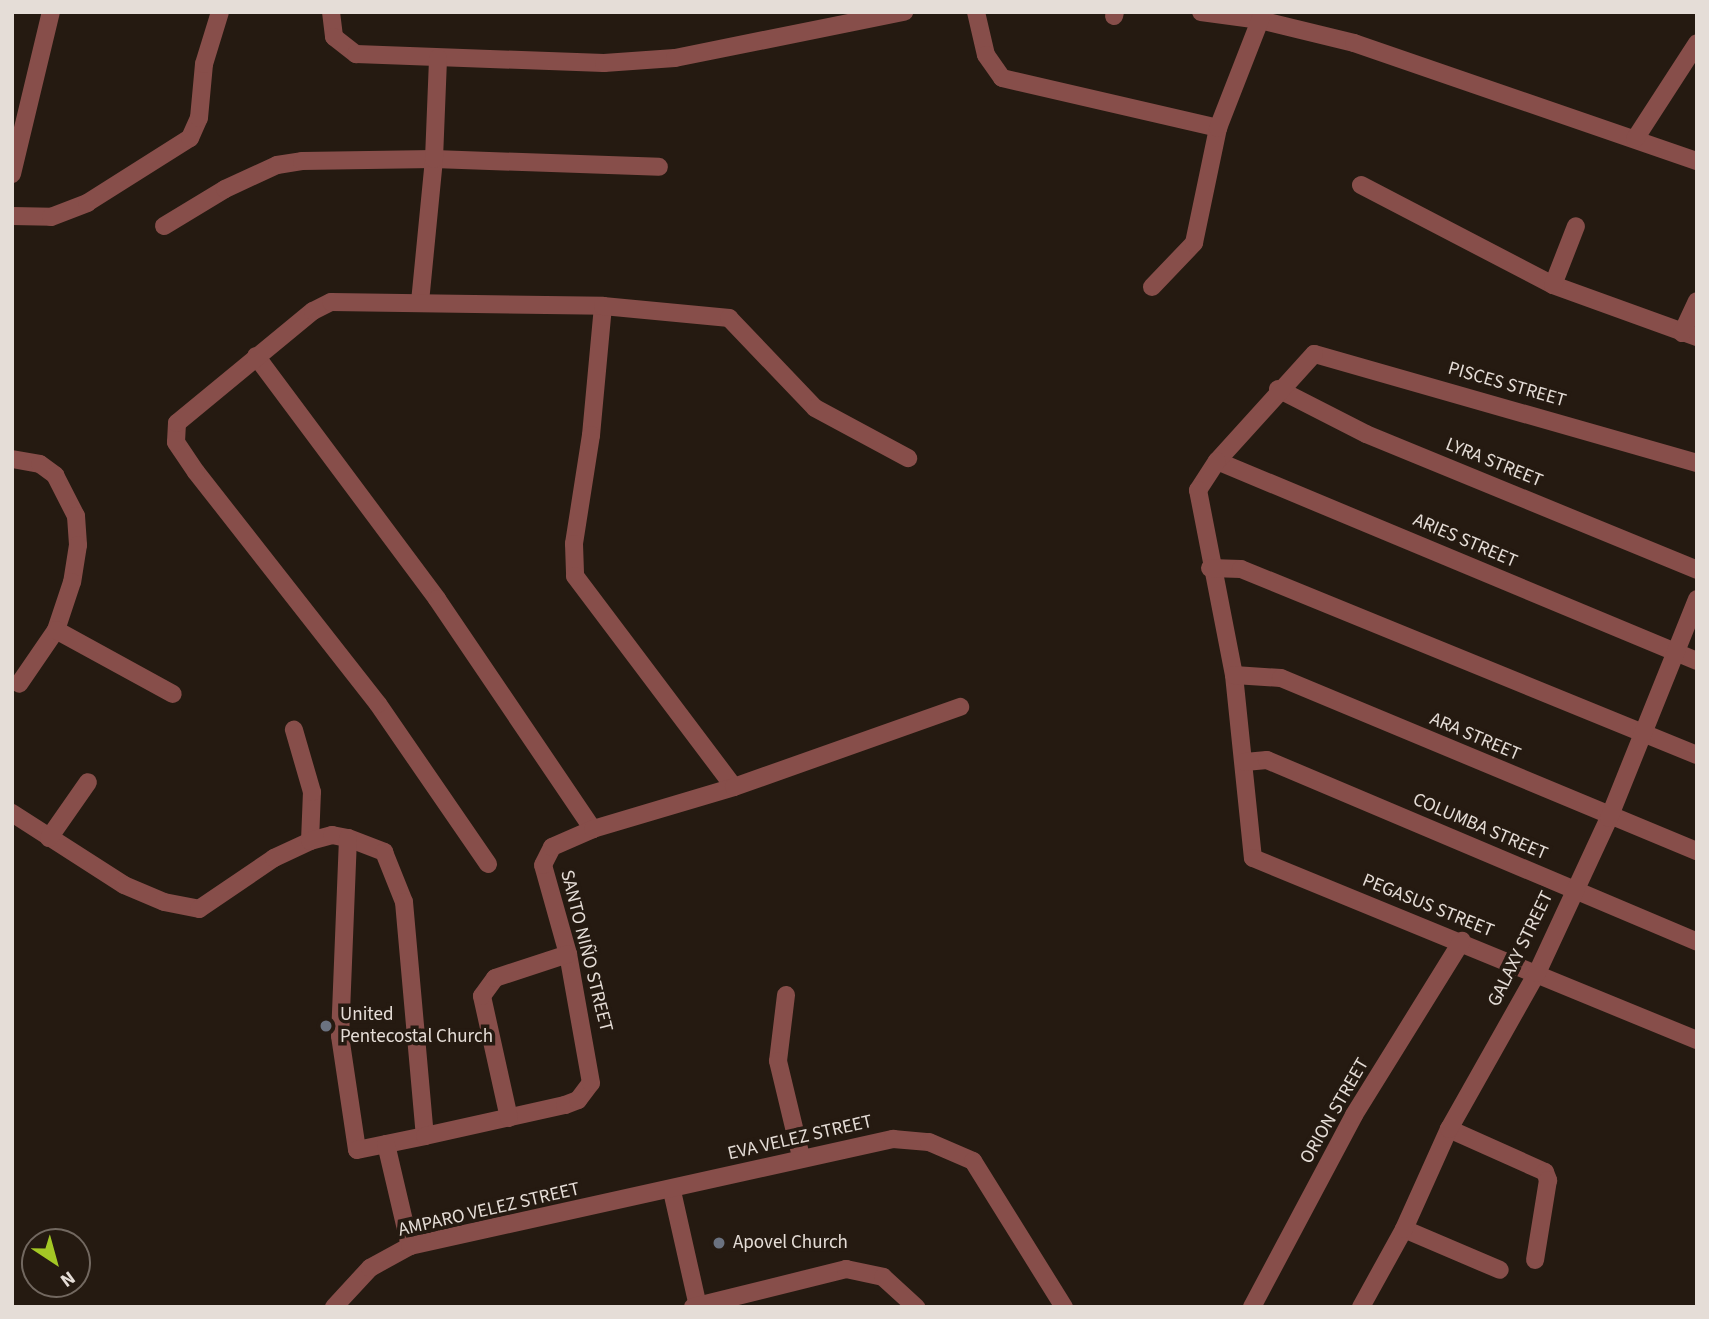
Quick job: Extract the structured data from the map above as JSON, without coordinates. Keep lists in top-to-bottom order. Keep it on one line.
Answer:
{"streets":{"street":["PISCES STREET","LYRA STREET","ARIES STREET","ARA STREET","COLUMBA STREET","PEGASUS STREET","GALAXY STREET","SANTO NIÑO STREET","ORION STREET","EVA VELEZ STREET","AMPARO VELEZ STREET"]},"crossings":[["PISCES STREET","LYRA STREET"],["ARIES STREET","GALAXY STREET"],["ARA STREET","GALAXY STREET"],["COLUMBA STREET","PEGASUS STREET"],["COLUMBA STREET","GALAXY STREET"],["PEGASUS STREET","GALAXY STREET"],["PEGASUS STREET","ORION STREET"],["EVA VELEZ STREET","AMPARO VELEZ STREET"]],"places":["United Pentecostal Church","Apovel Church"],"north":"bottom right"}
